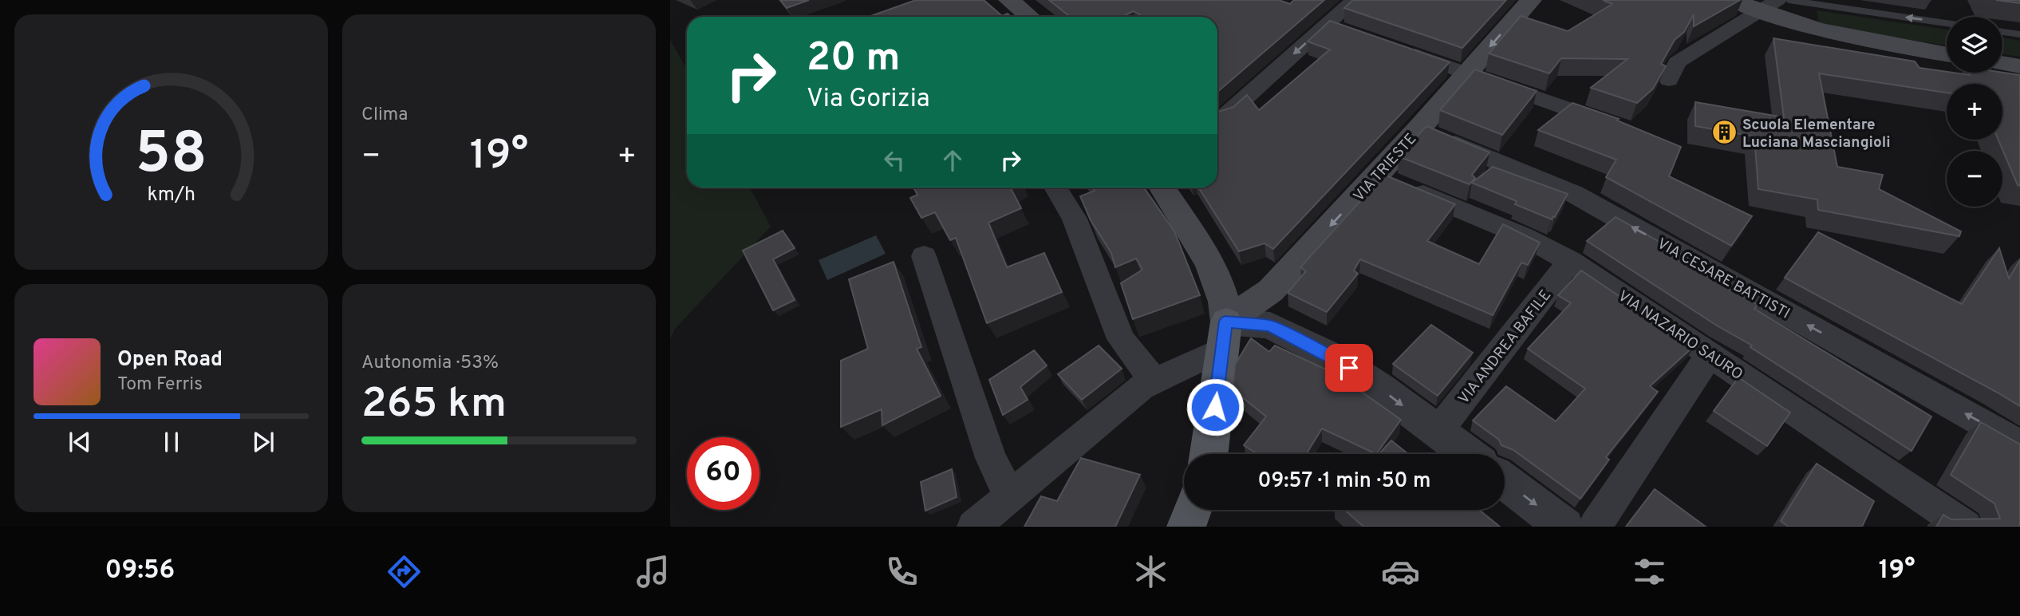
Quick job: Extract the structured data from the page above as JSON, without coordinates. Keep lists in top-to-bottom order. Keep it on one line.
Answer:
{"streets":{"main road":["VIA TRIESTE"],"street":["VIA CESARE BATTISTI","VIA NAZARIO SAURO","VIA ANDREA BAFILE"]},"crossings":[["VIA TRIESTE","VIA CESARE BATTISTI"],["VIA TRIESTE","VIA NAZARIO SAURO"],["VIA NAZARIO SAURO","VIA ANDREA BAFILE"]],"one_way":["VIA TRIESTE","VIA CESARE BATTISTI"],"places":{"building":["Scuola Elementare Luciana Masciangioli"]},"page":{"tile":["Clima",["Autonomia · 53%","265 km"]],"map_buttons":["+","−"],"turn":["20 m","Via Gorizia"],"heat":["−","19°","+"],"song":["Open Road","Tom Ferris"],"limit":"60","trip":"09:57 · 1 min · 50 m","tabs":["09:56","19°"],"gauge":["58","km/h"]}}
